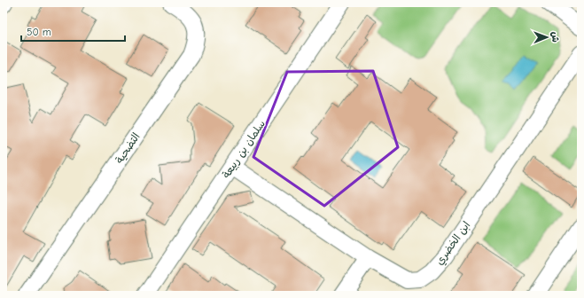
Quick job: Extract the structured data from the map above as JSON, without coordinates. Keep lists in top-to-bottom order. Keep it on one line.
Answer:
{"streets":{"street":["التضحية","سلمان بن ربيعة","ابن الخضري"]},"crossings":[["سلمان بن ربيعة","ابن الخضري"]],"scale_bar":"50 m","north":"right"}
